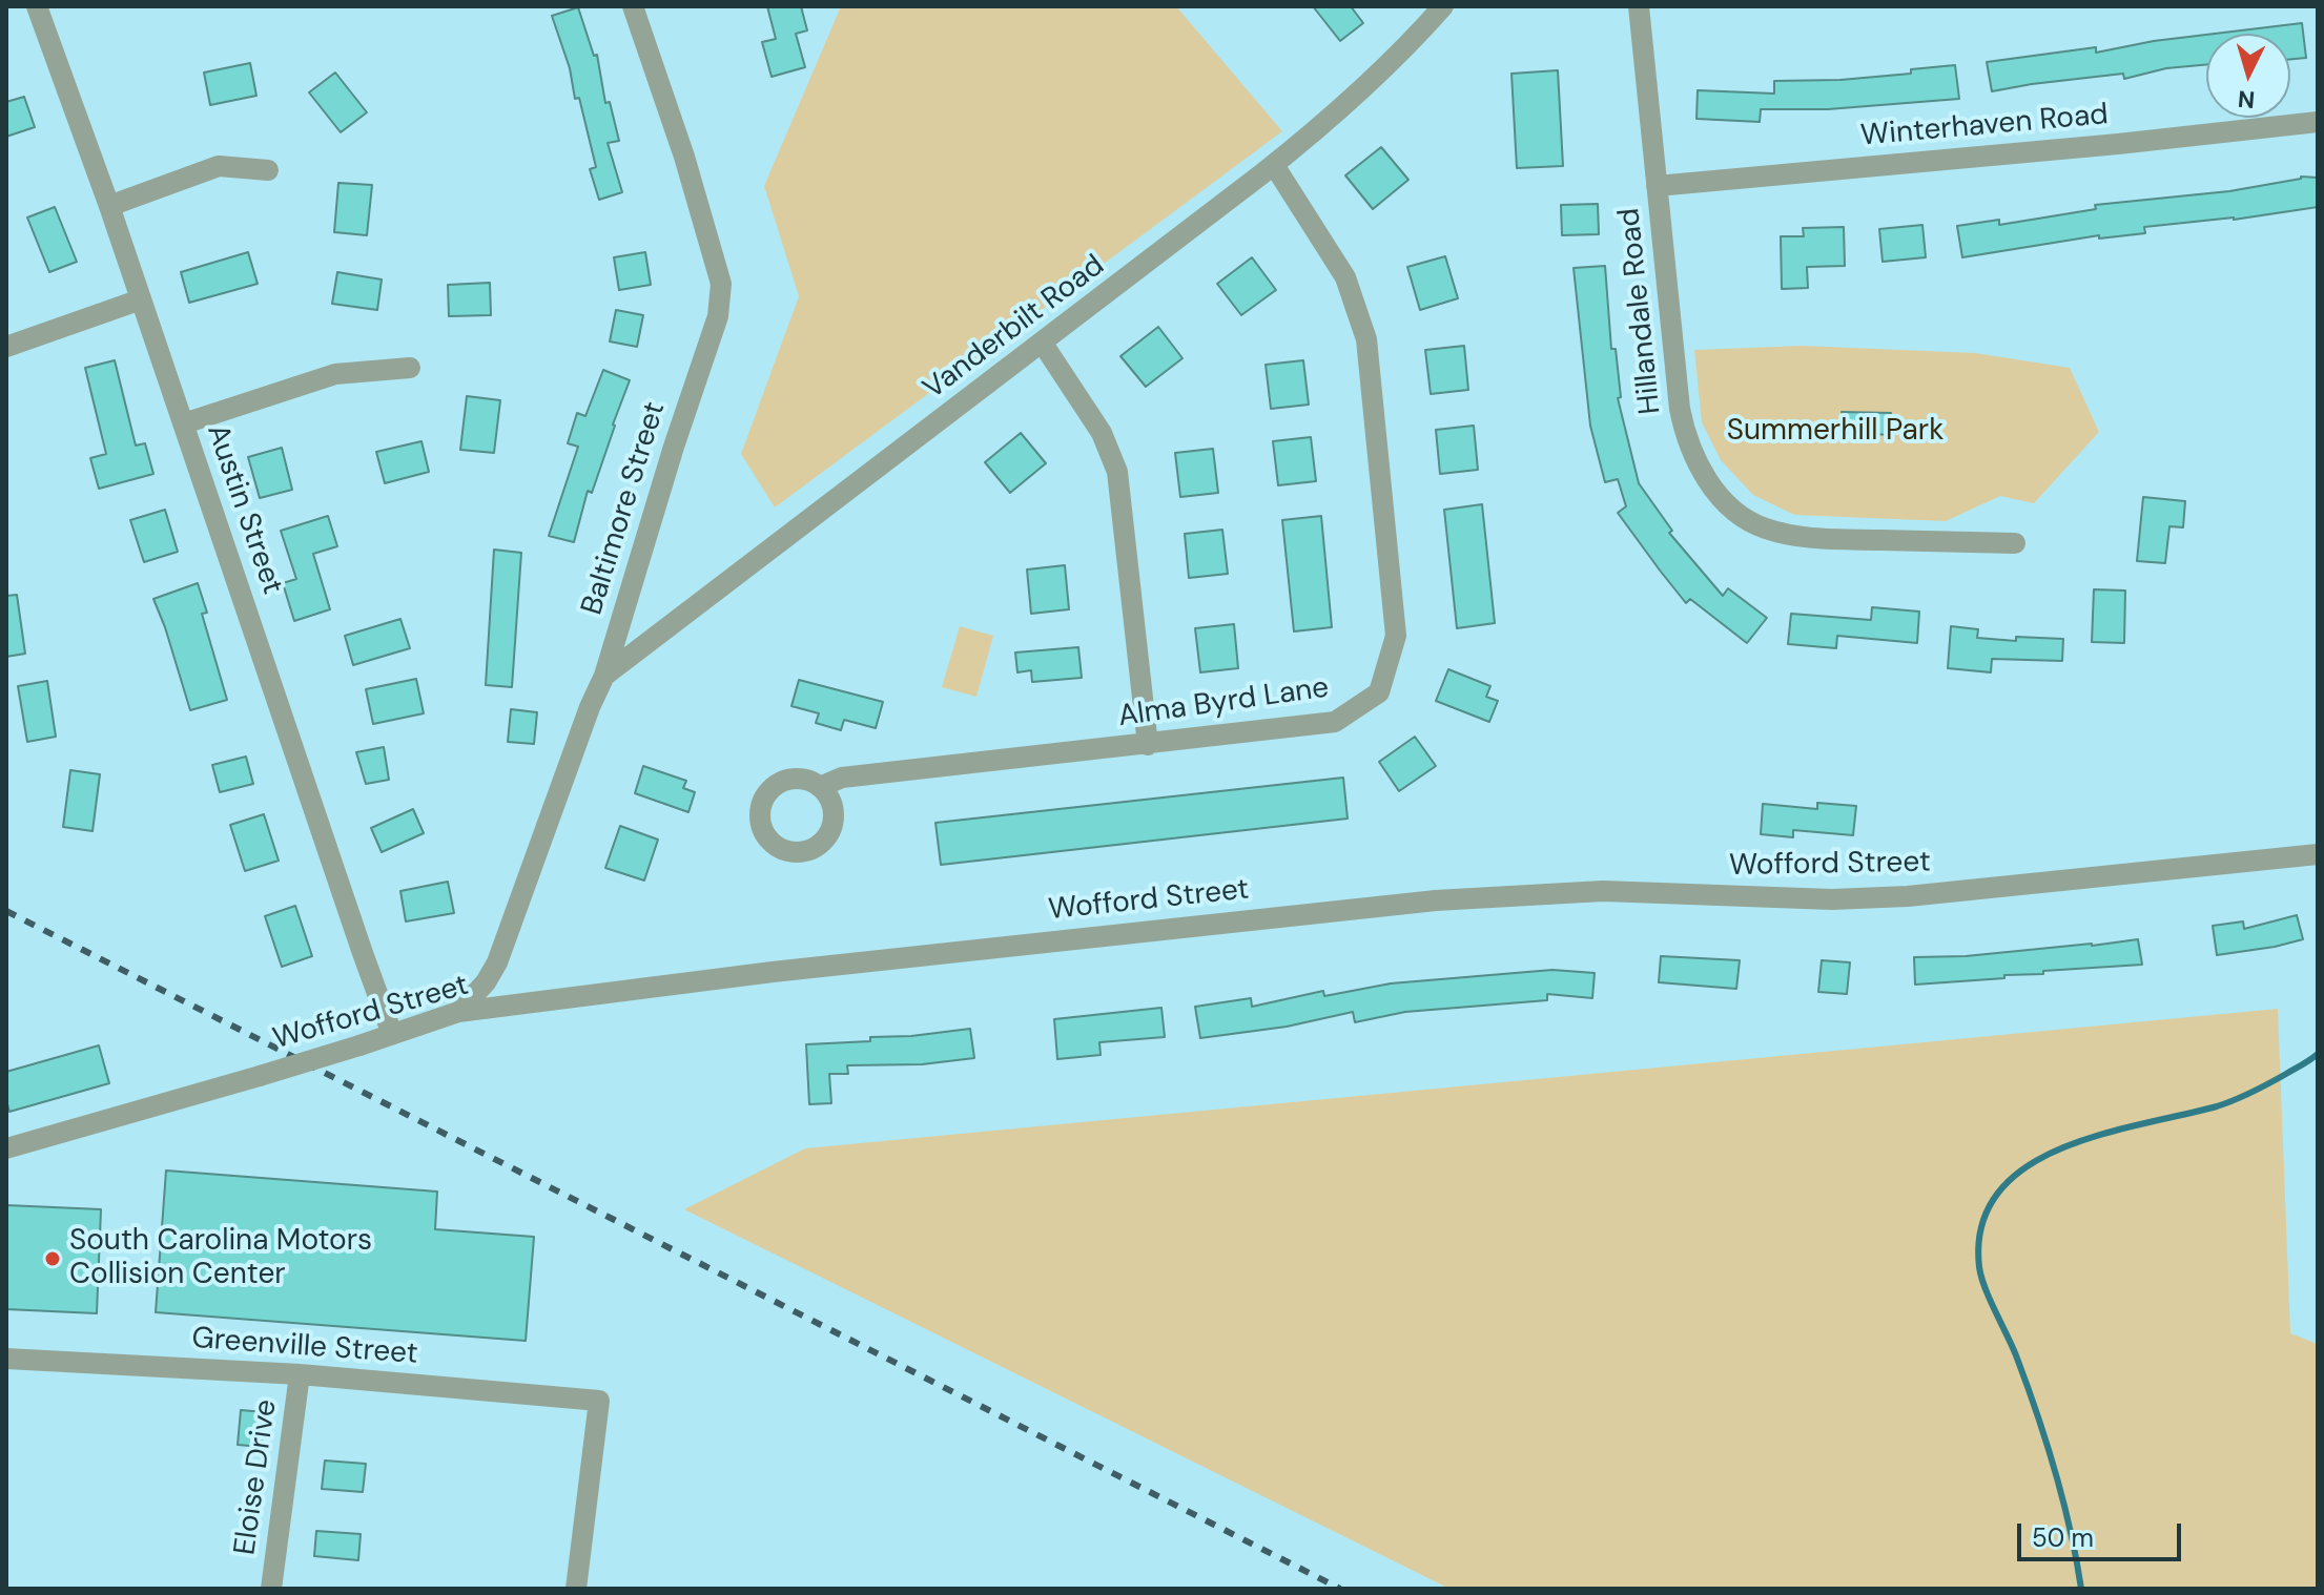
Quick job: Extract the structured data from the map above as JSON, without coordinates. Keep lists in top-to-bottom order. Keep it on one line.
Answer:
{"streets":{"street":["Winterhaven Road","Hillandale Road","Vanderbilt Road","Baltimore Street","Austin Street","Alma Byrd Lane","Wofford Street","Greenville Street","Eloise Drive"]},"crossings":[["Winterhaven Road","Hillandale Road"],["Vanderbilt Road","Baltimore Street"],["Vanderbilt Road","Alma Byrd Lane"],["Baltimore Street","Wofford Street"],["Austin Street","Wofford Street"],["Greenville Street","Eloise Drive"]],"parks":["Summerhill Park"],"places":["South Carolina Motors Collision Center"],"scale_bar":"50 m","north":"bottom"}
